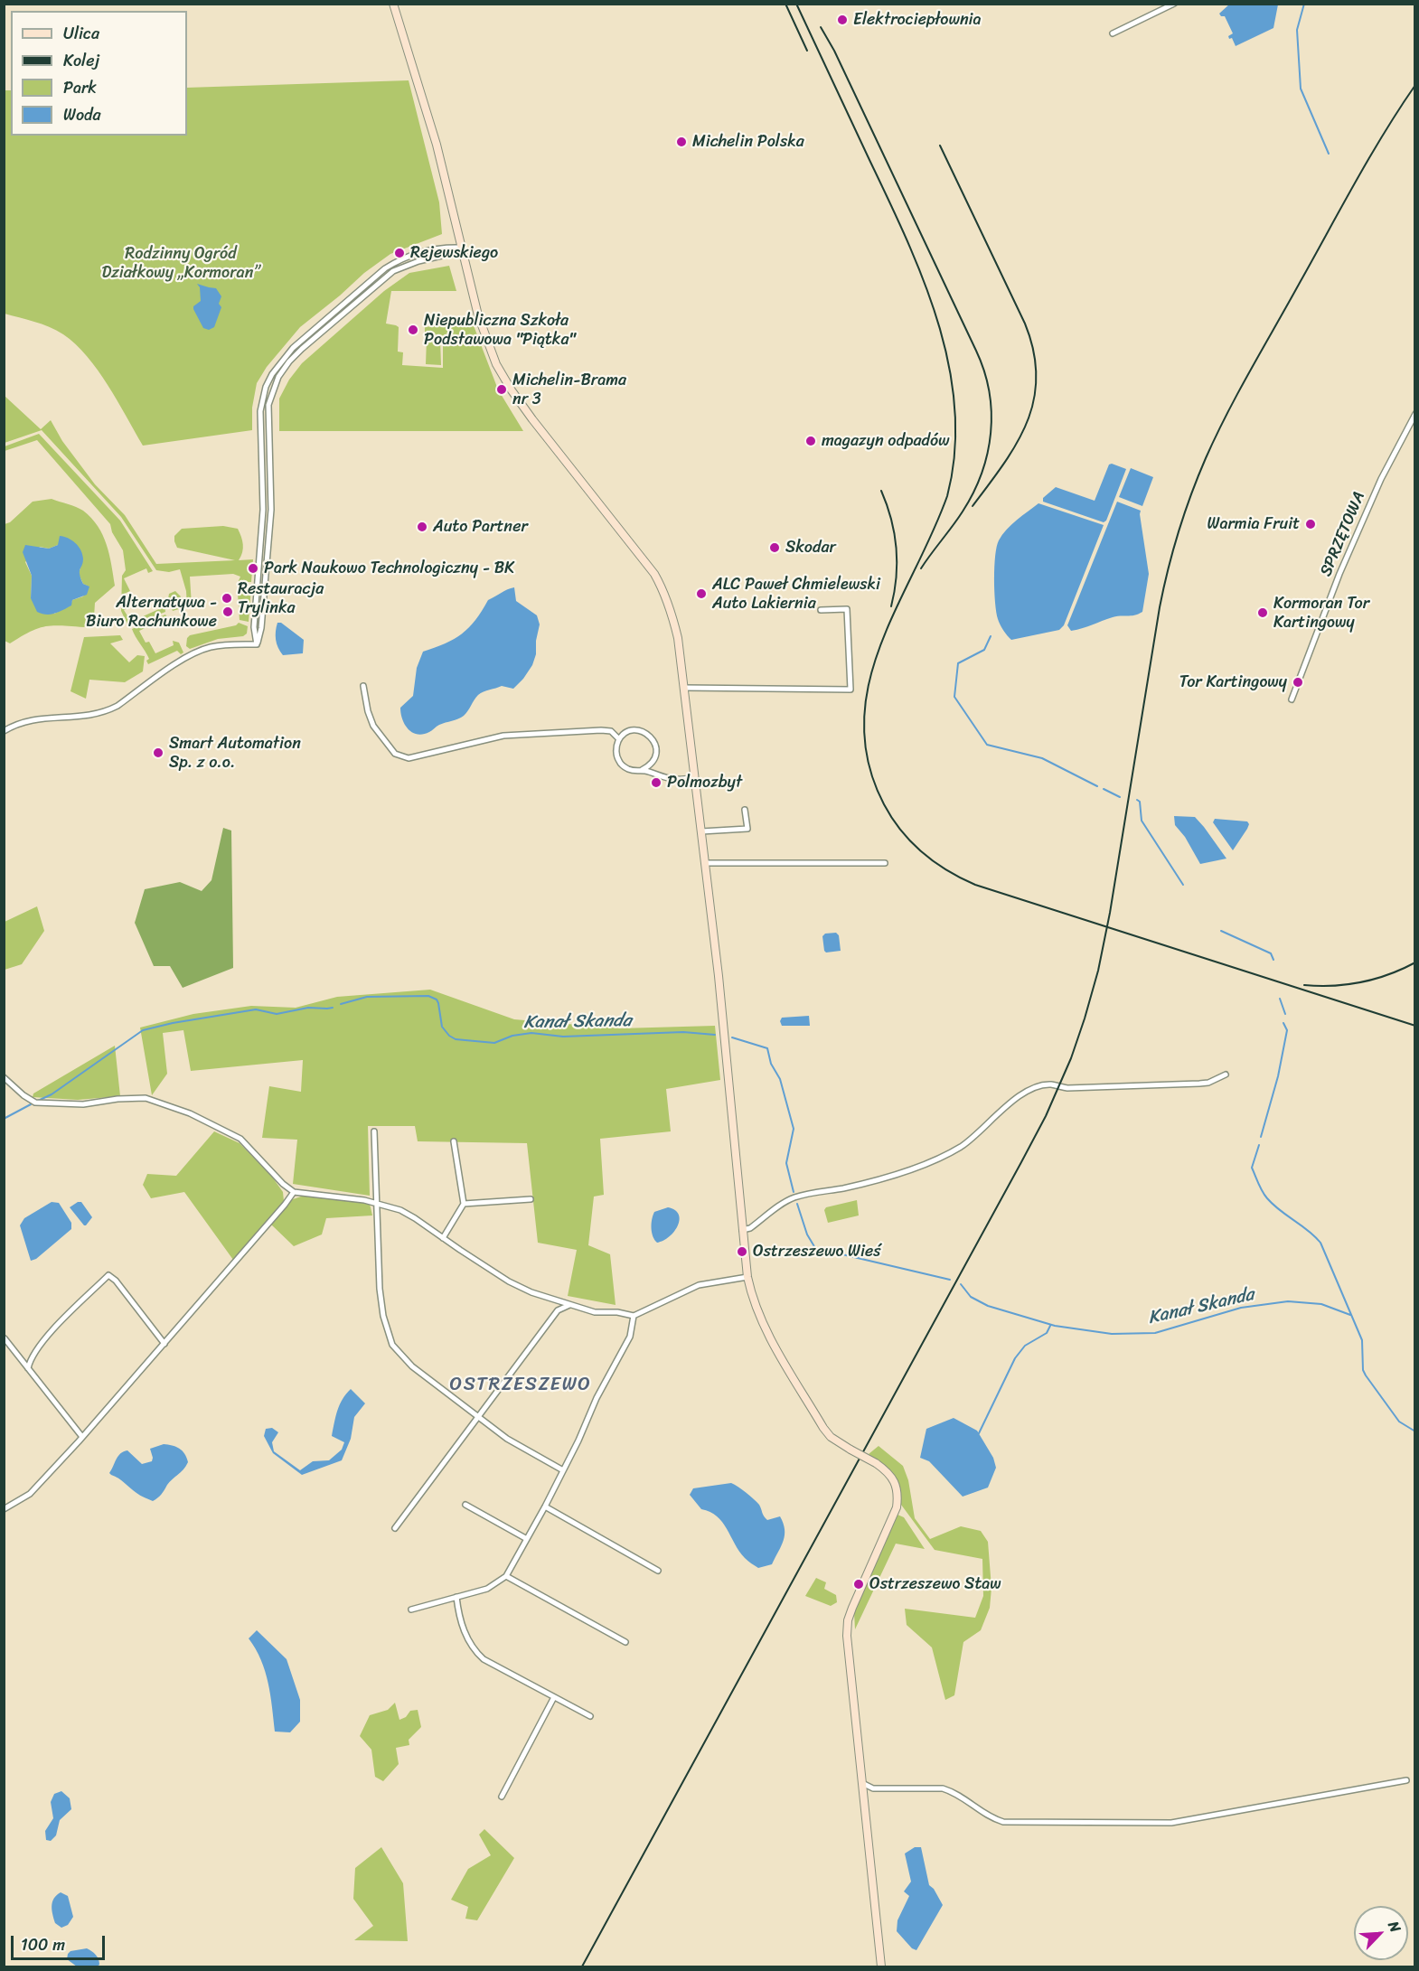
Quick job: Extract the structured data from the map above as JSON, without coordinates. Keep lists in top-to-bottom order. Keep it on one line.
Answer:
{"streets":{"street":["SPRZĘTOWA"]},"districts":["OSTRZESZEWO"],"water":["Kanał Skanda"],"parks":["Rodzinny Ogród Działkowy „Kormoran”"],"places":["Elektrociepłownia","Michelin Polska","Rejewskiego","Niepubliczna Szkoła Podstawowa \"Piątka\"","Michelin-Brama nr 3","magazyn odpadów","Warmia Fruit","Auto Partner","Skodar","Park Naukowo Technologiczny - BK","ALC Paweł Chmielewski Auto Lakiernia","Restauracja Trylinka","Alternatywa - Biuro Rachunkowe","Kormoran Tor Kartingowy","Tor Kartingowy","Smart Automation Sp. z o.o.","Polmozbyt","Ostrzeszewo Wieś","Ostrzeszewo Staw"],"legend":["Ulica","Kolej","Park","Woda"],"scale_bar":"100 m","north":"top right"}
